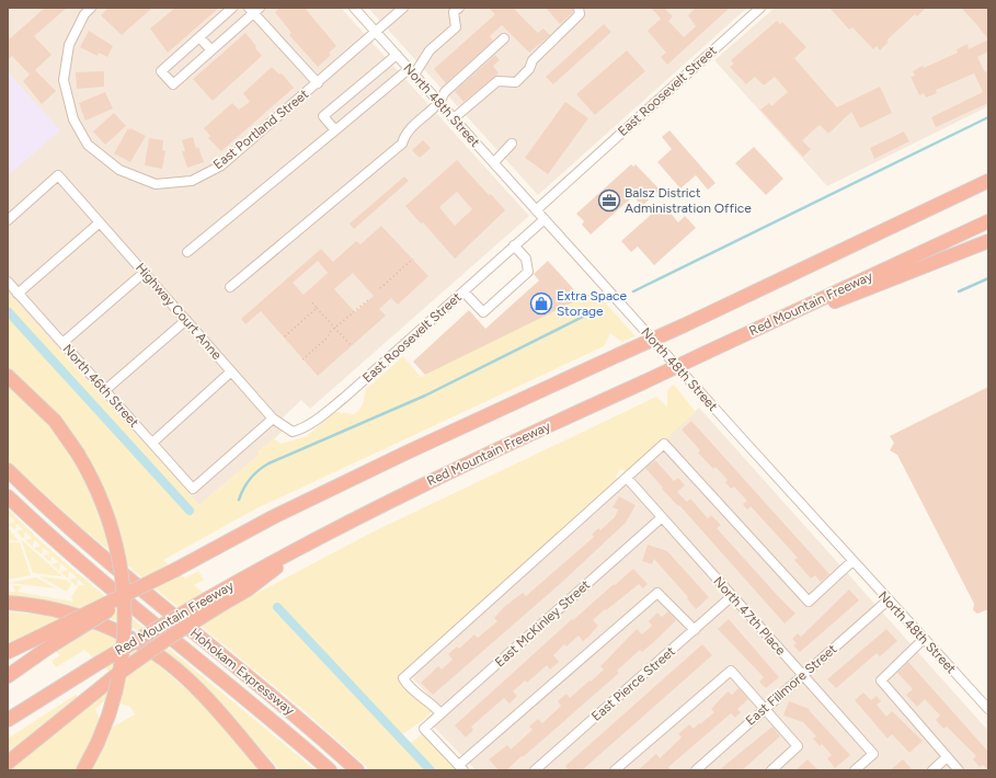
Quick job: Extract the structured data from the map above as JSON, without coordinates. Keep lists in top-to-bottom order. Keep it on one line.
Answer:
{"streets":{"highway":["Red Mountain Freeway","Hohokam Expressway"],"street":["East Roosevelt Street","North 48th Street","East Portland Street","Highway Court Anne","North 46th Street","North 47th Place","East McKinley Street","East Pierce Street","East Fillmore Street"]},"crossings":[["East Roosevelt Street","North 48th Street"],["East Roosevelt Street","Highway Court Anne"],["East Roosevelt Street","North 46th Street"],["North 48th Street","East Portland Street"],["North 48th Street","East Fillmore Street"],["Highway Court Anne","North 46th Street"],["North 47th Place","East McKinley Street"],["North 47th Place","East Pierce Street"],["North 47th Place","East Fillmore Street"]],"places":{"office":["Balsz District Administration Office"],"shop":["Extra Space Storage"]}}
